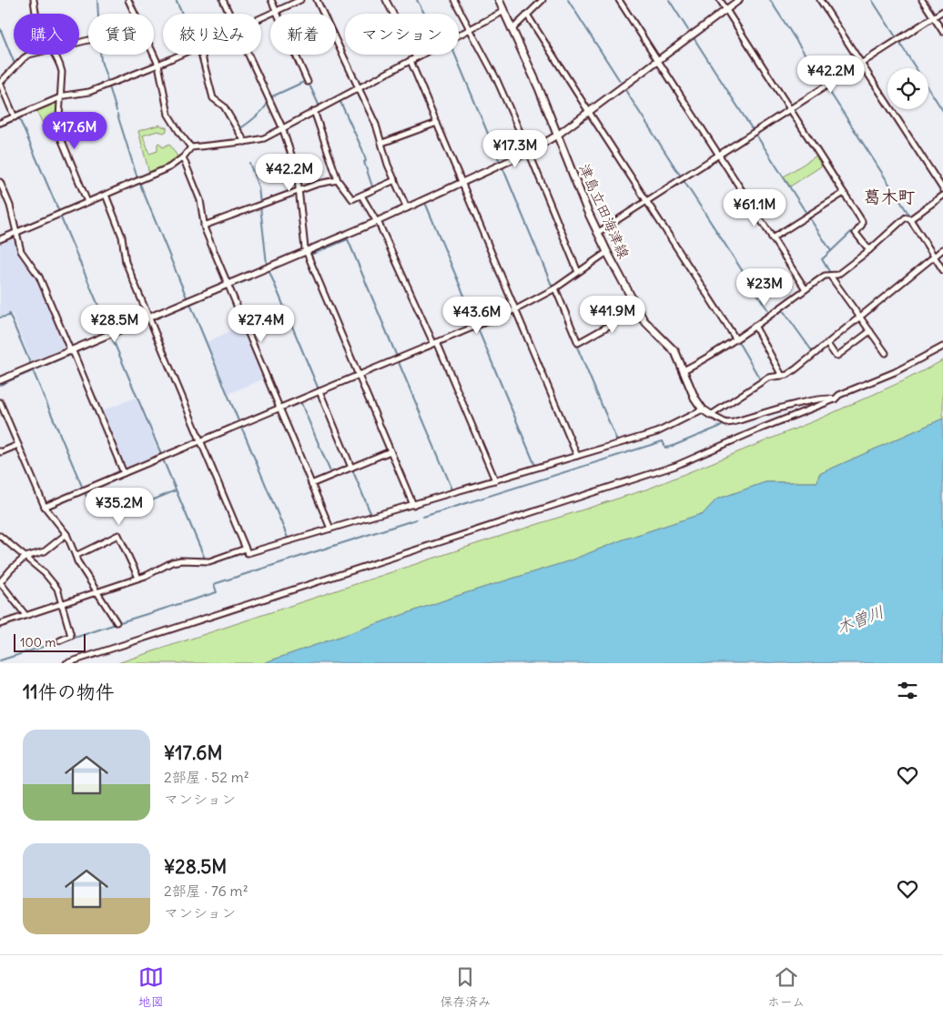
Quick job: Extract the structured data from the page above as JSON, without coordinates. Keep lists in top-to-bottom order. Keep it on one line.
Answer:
{"streets":{"main road":["津島立田海津線"]},"districts":["葛木町"],"water":["木曽川"],"scale_bar":"100 m","page":{"chip":["購入","賃貸","絞り込み","新着","マンション"],"price":["¥42.2M","¥17.6M","¥17.3M","¥42.2M","¥61.1M","¥23M","¥41.9M","¥43.6M","¥28.5M","¥27.4M","¥35.2M"],"scale":"100 m","heading":"11件の物件","list":[{"name":"¥17.6M","note":"2部屋 · 52 m² · マンション"},{"name":"¥28.5M","note":"2部屋 · 76 m² · マンション"}],"tabs":["地図","保存済み","ホーム"]}}
